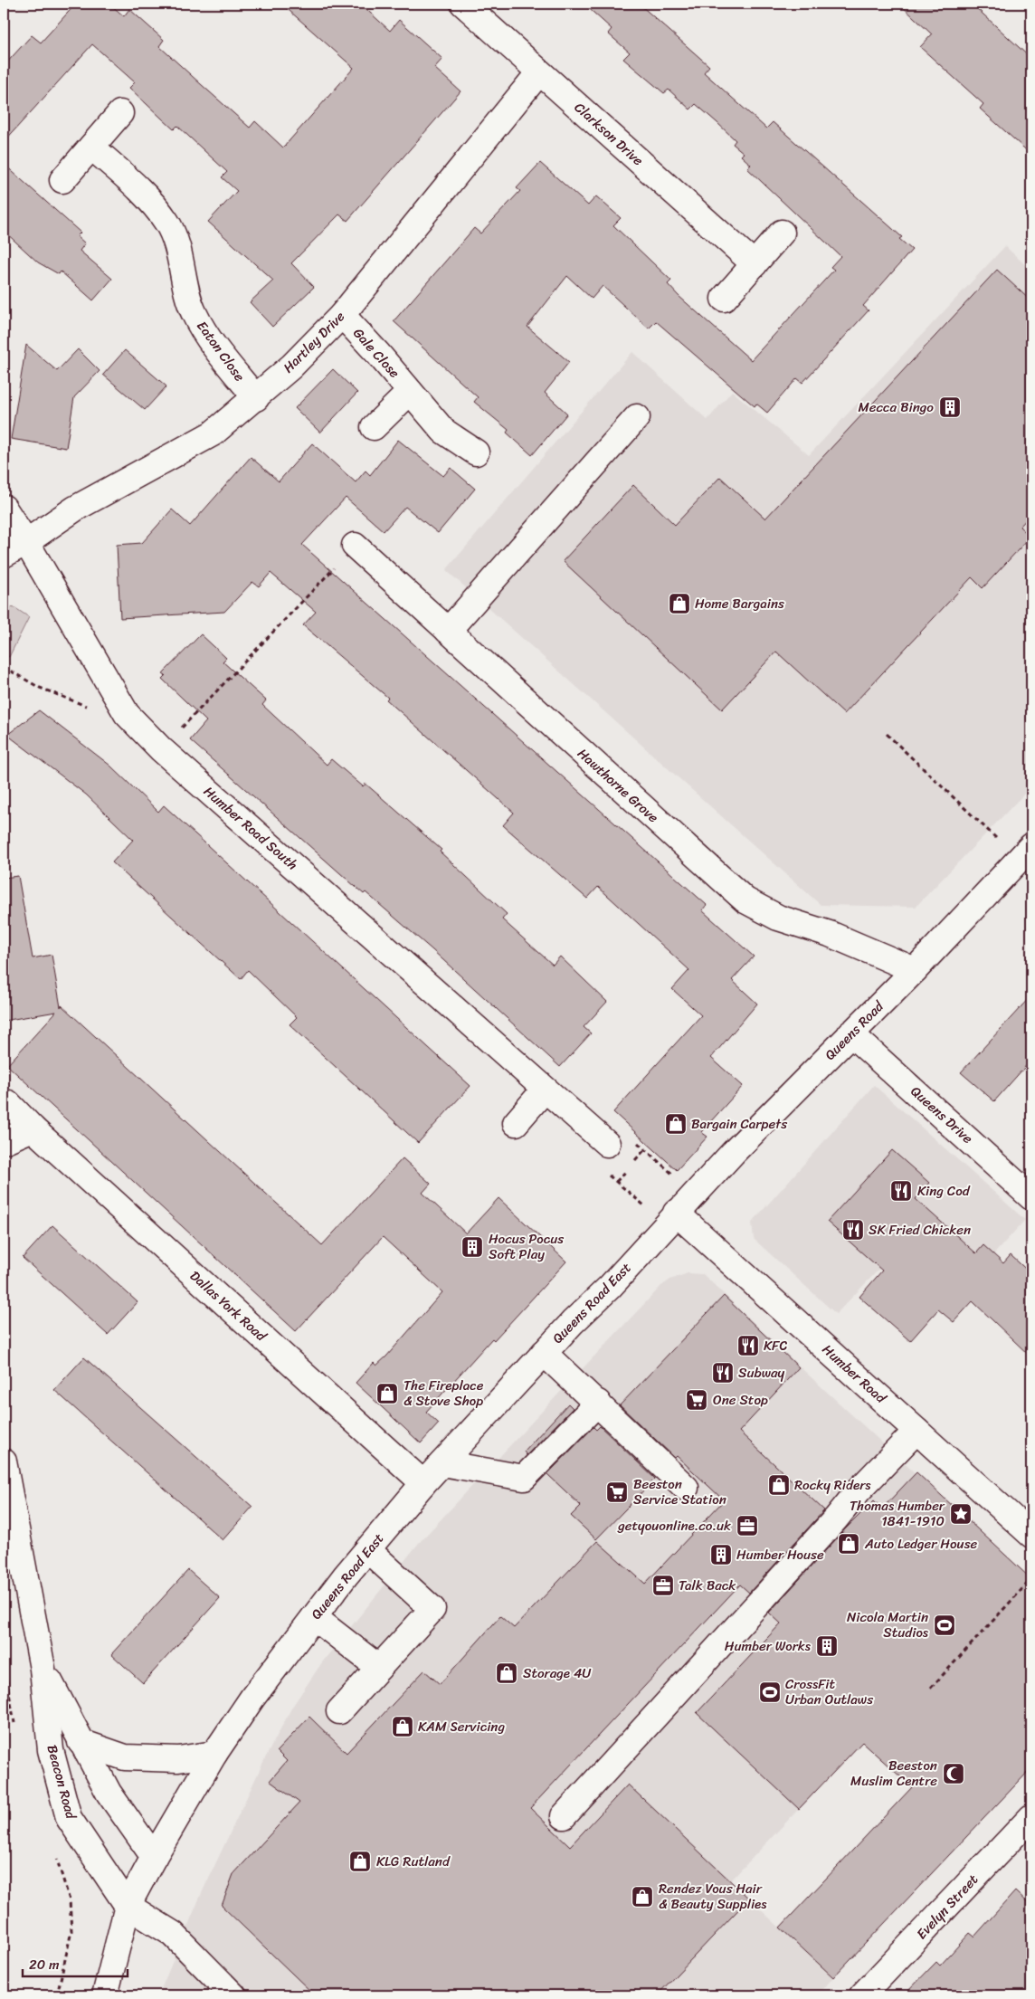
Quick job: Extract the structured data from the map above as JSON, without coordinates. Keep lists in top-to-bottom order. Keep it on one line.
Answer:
{"streets":{"street":["Clarkson Drive","Hartley Drive","Eaton Close","Gale Close","Hawthorne Grove","Humber Road South","Queens Road","Queens Drive","Queens Road East","Dallas York Road","Humber Road","Beacon Road","Evelyn Street"]},"crossings":[["Clarkson Drive","Hartley Drive"],["Hartley Drive","Eaton Close"],["Hartley Drive","Gale Close"],["Hartley Drive","Humber Road South"],["Hawthorne Grove","Queens Road"],["Queens Road","Queens Drive"],["Queens Road","Queens Road East"],["Queens Road","Humber Road"],["Queens Road East","Dallas York Road"],["Queens Road East","Humber Road"],["Queens Road East","Beacon Road"]],"places":{"building":["Mecca Bingo","Hocus Pocus Soft Play","Humber House","Humber Works"],"shop":["Home Bargains","Bargain Carpets","The Fireplace & Stove Shop","Rocky Riders","Auto Ledger House","Storage 4U","KAM Servicing","KLG Rutland","Rendez Vous Hair & Beauty Supplies"],"restaurant":["King Cod","SK Fried Chicken","KFC","Subway"],"supermarket":["One Stop","Beeston Service Station"],"place":["Thomas Humber 1841-1910"],"office":["getyouonline.co.uk","Talk Back"],"sports":["Nicola Martin Studios","CrossFit Urban Outlaws"],"mosque":["Beeston Muslim Centre"]},"scale_bar":"20 m"}
